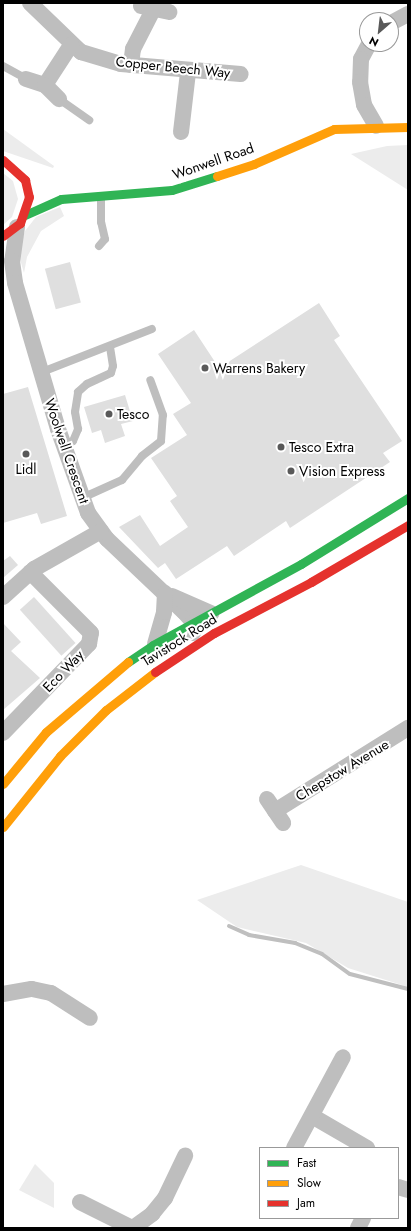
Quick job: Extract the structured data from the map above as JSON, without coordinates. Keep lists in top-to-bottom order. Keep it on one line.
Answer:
{"streets":{"main road":["Wonwell Road","Tavistock Road"],"street":["Copper Beech Way","Woolwell Crescent","Eco Way","Chepstow Avenue"]},"crossings":[["Wonwell Road","Woolwell Crescent"],["Woolwell Crescent","Tavistock Road"]],"places":["Warrens Bakery","Tesco","Tesco Extra","Lidl","Vision Express"],"legend":["Fast","Slow","Jam"],"north":"bottom left"}
